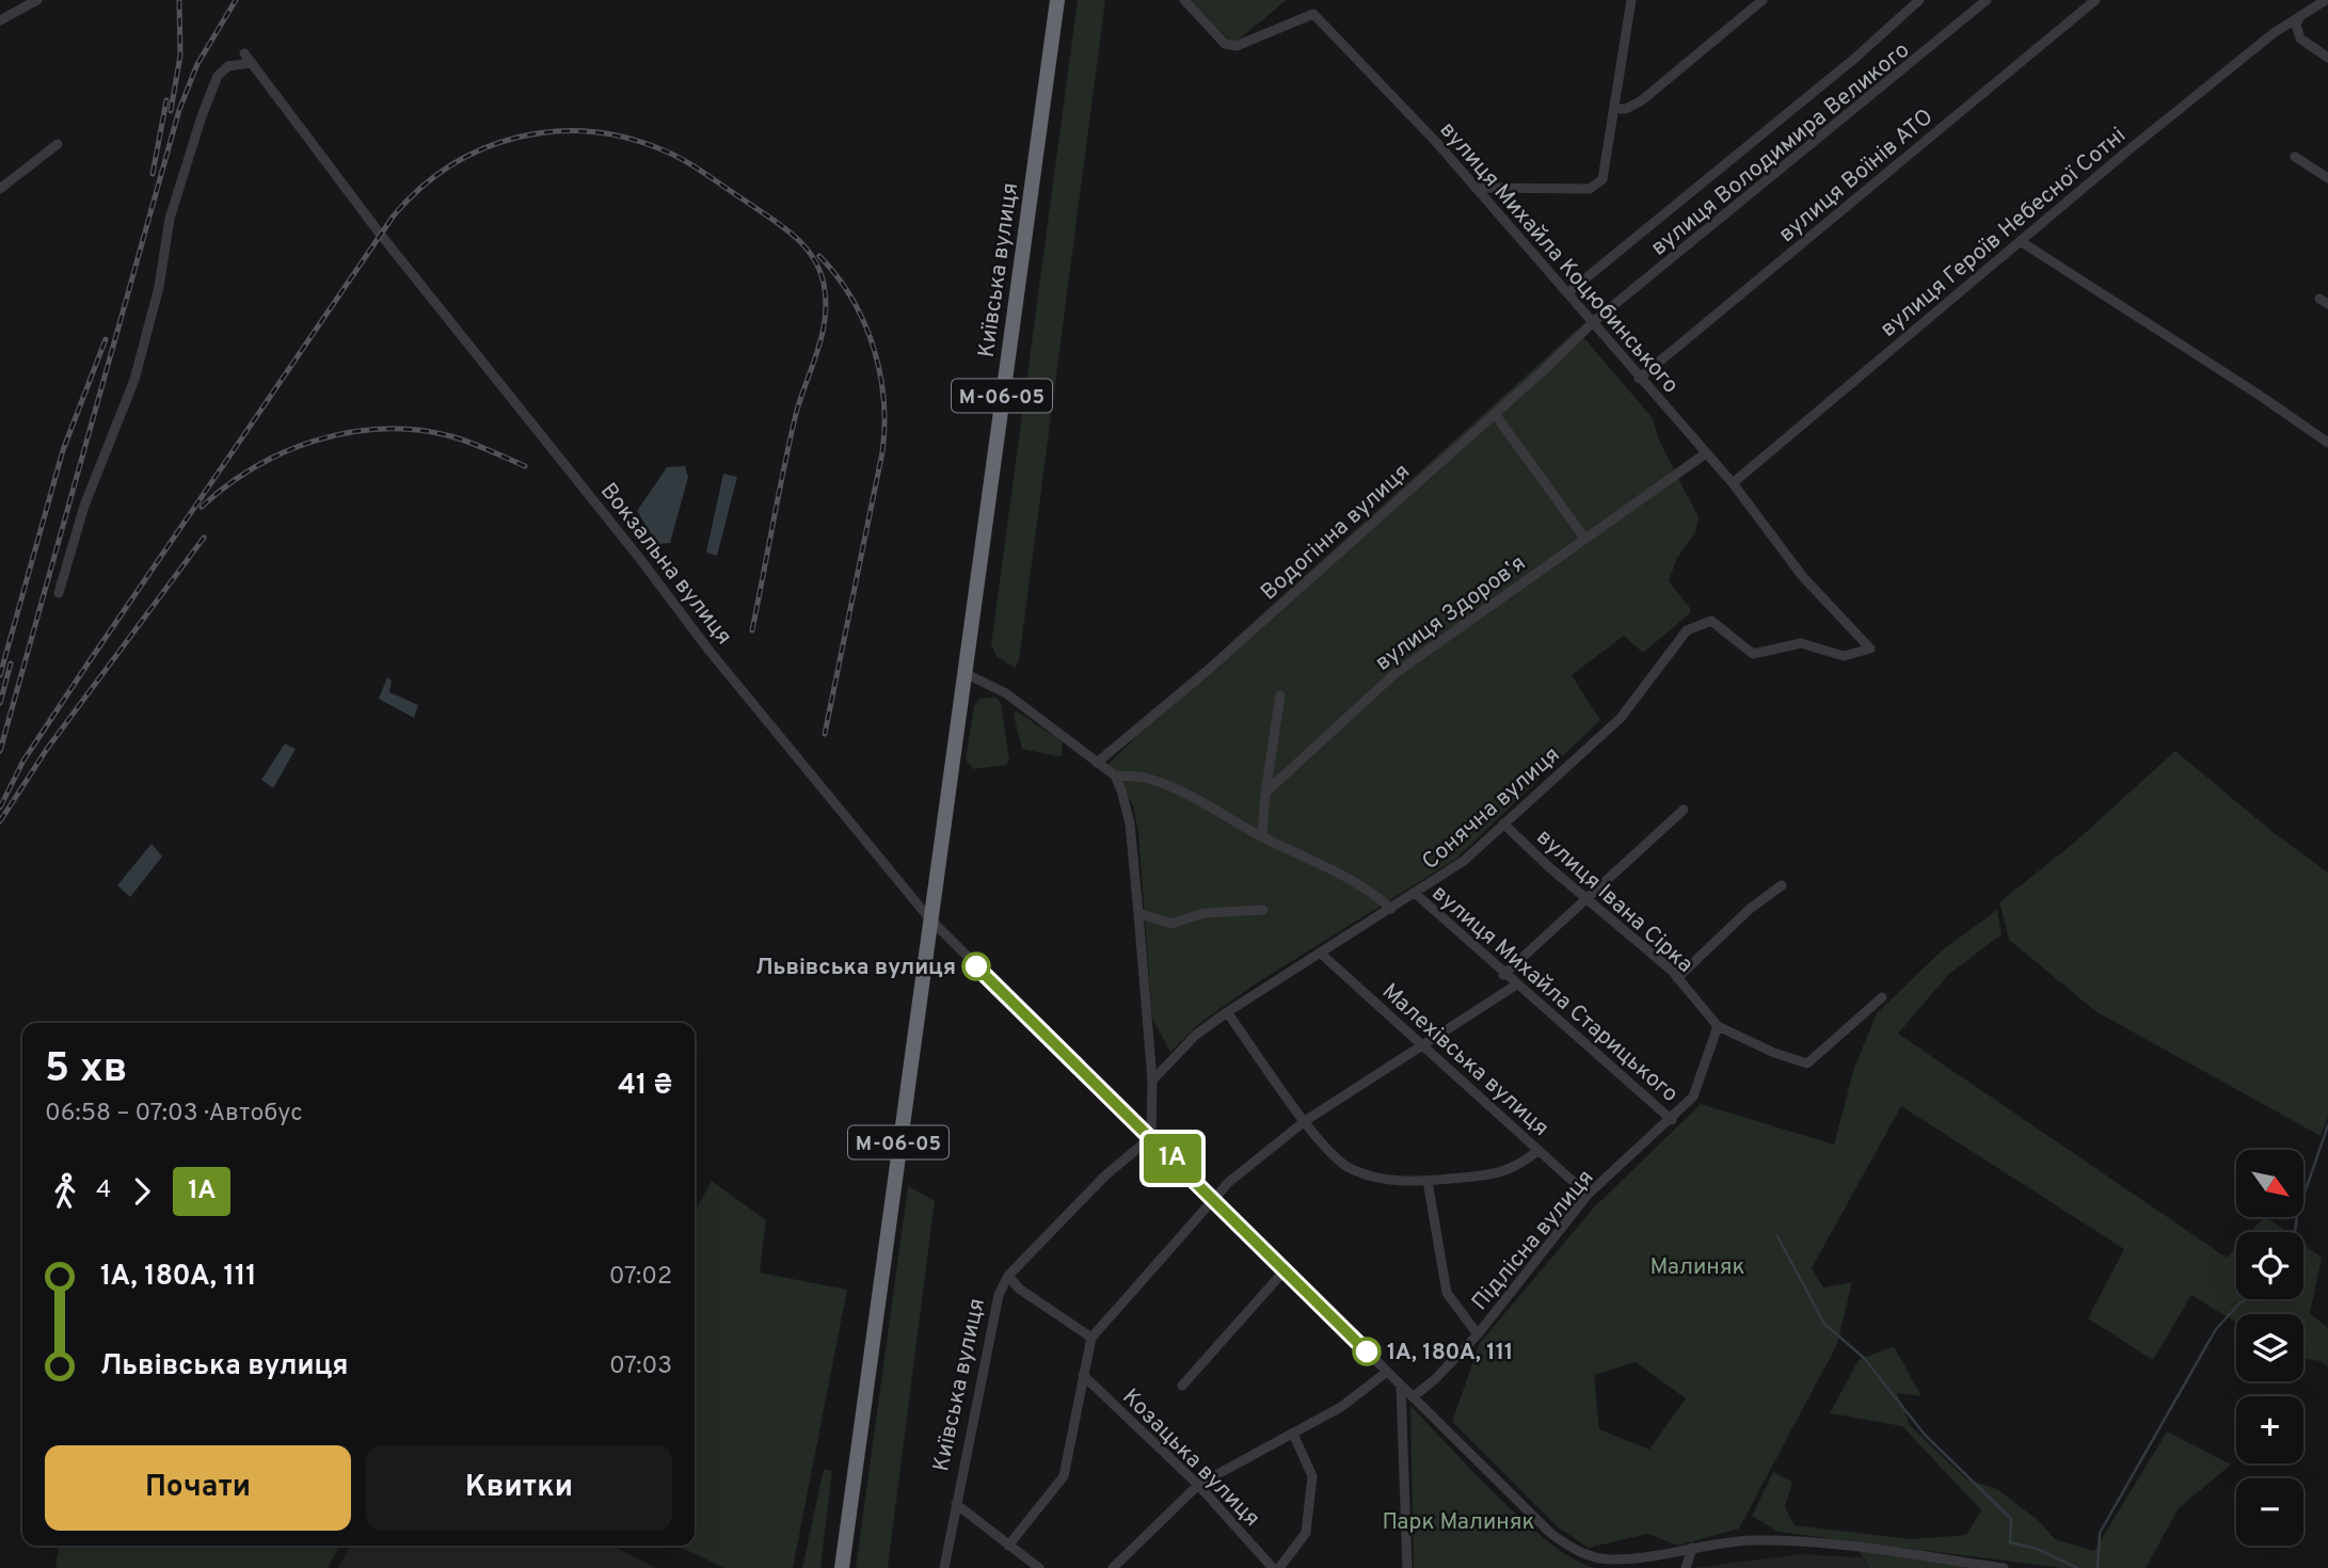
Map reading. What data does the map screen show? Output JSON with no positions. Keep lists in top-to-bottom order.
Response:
{
  "streets": {
    "highway": ["Київська вулиця", "М-06-05"],
    "street": [
      "вулиця Володимира Великого",
      "вулиця Воїнів АТО",
      "вулиця Героїв Небесної Сотні",
      "вулиця Михайла Коцюбинського",
      "Водогінна вулиця",
      "Вокзальна вулиця",
      "вулиця Здоровʼя",
      "Сонячна вулиця",
      "вулиця Івана Сірка",
      "вулиця Михайла Старицького",
      "Малехівська вулиця",
      "Підлісна вулиця",
      "Козацька вулиця"
    ]
  },
  "crossings": [
    ["вулиця Володимира Великого", "вулиця Михайла Коцюбинського"],
    ["вулиця Володимира Великого", "Водогінна вулиця"],
    ["вулиця Воїнів АТО", "вулиця Михайла Коцюбинського"],
    ["вулиця Героїв Небесної Сотні", "вулиця Михайла Коцюбинського"],
    ["вулиця Михайла Коцюбинського", "Водогінна вулиця"],
    ["вулиця Михайла Коцюбинського", "вулиця Здоровʼя"],
    ["вулиця Михайла Коцюбинського", "Сонячна вулиця"],
    ["Київська вулиця", "М-06-05"],
    ["М-06-05", "Вокзальна вулиця"],
    ["Сонячна вулиця", "вулиця Івана Сірка"],
    ["Сонячна вулиця", "вулиця Михайла Старицького"],
    ["Сонячна вулиця", "Малехівська вулиця"],
    ["вулиця Івана Сірка", "Підлісна вулиця"],
    ["вулиця Михайла Старицького", "Підлісна вулиця"],
    ["Малехівська вулиця", "Підлісна вулиця"]
  ],
  "parks": ["Малиняк", "Парк Малиняк"],
  "places": ["Львівська вулиця", "1А, 180А, 111"],
  "lines": ["bus line 1А"],
  "north": "bottom right",
  "page": {
    "on_map": "1А",
    "heading": ["5 хв", "06:58 – 07:03 · Автобус", "41 ₴"],
    "map_buttons": ["+", "−"],
    "legs": ["4", "1А"],
    "list": [
      {
        "name": "1А, 180А, 111",
        "value": "07:02"
      },
      {
        "name": "Львівська вулиця",
        "value": "07:03"
      }
    ],
    "buttons": ["Почати", "Квитки"]
  }
}
